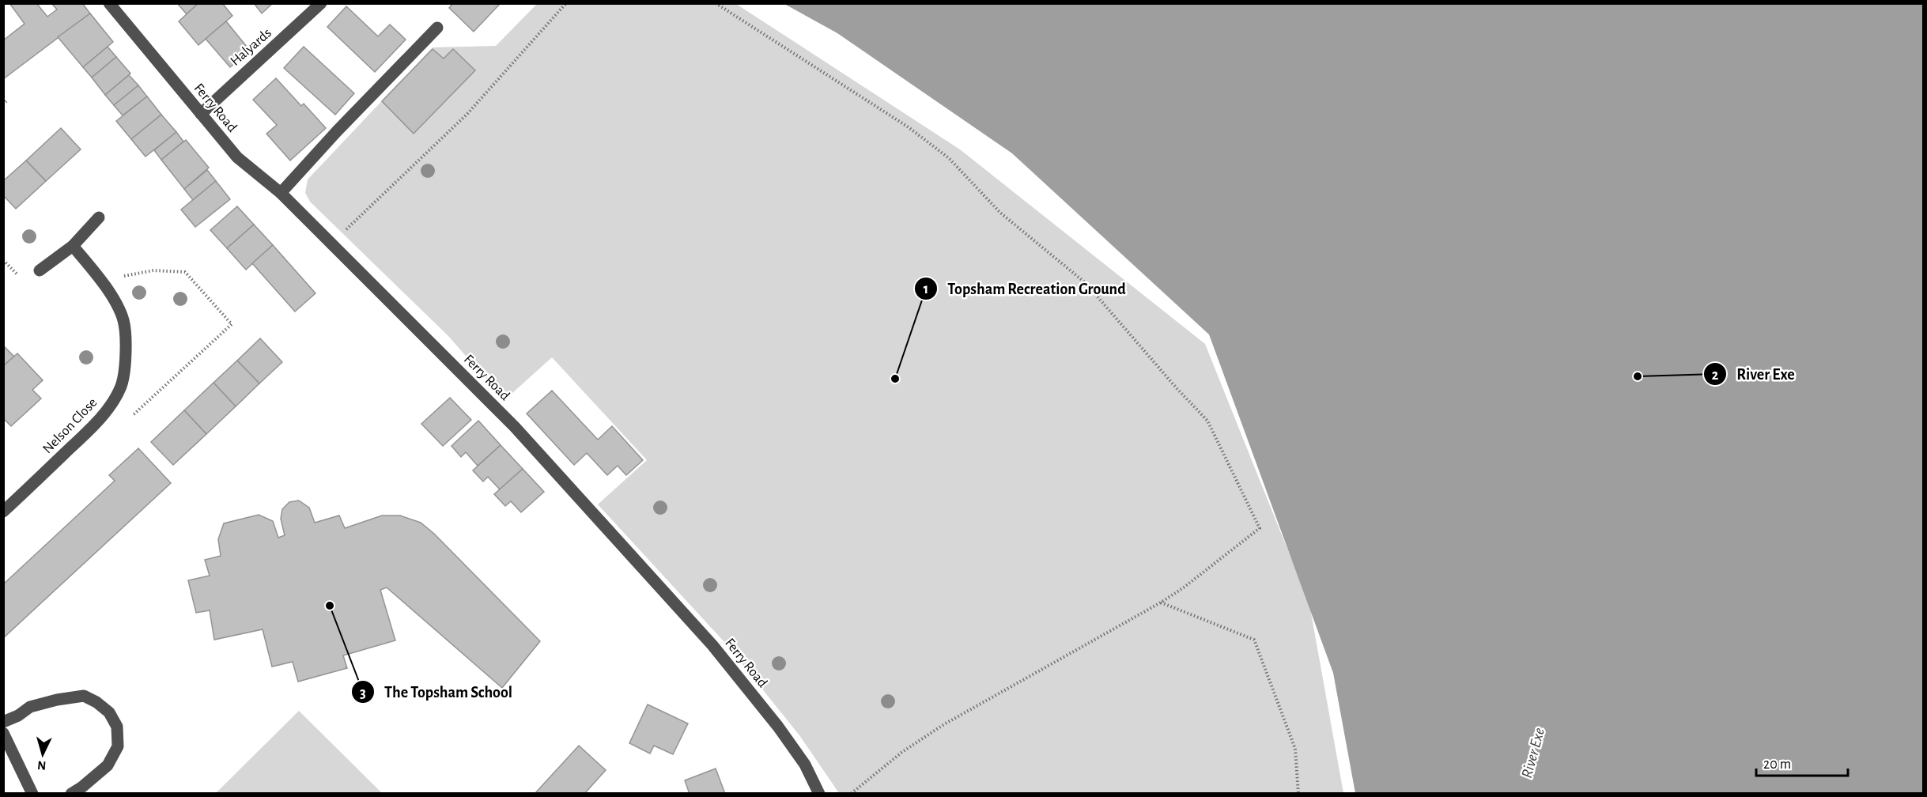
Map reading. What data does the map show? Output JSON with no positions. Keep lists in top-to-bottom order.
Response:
{
  "streets": {
    "street": ["Halyards", "Ferry Road", "Nelson Close"]
  },
  "crossings": [
    ["Halyards", "Ferry Road"]
  ],
  "water": ["River Exe"],
  "places": ["River Exe", "Topsham Recreation Ground", "The Topsham School"],
  "scale_bar": "20 m",
  "north": "bottom"
}
